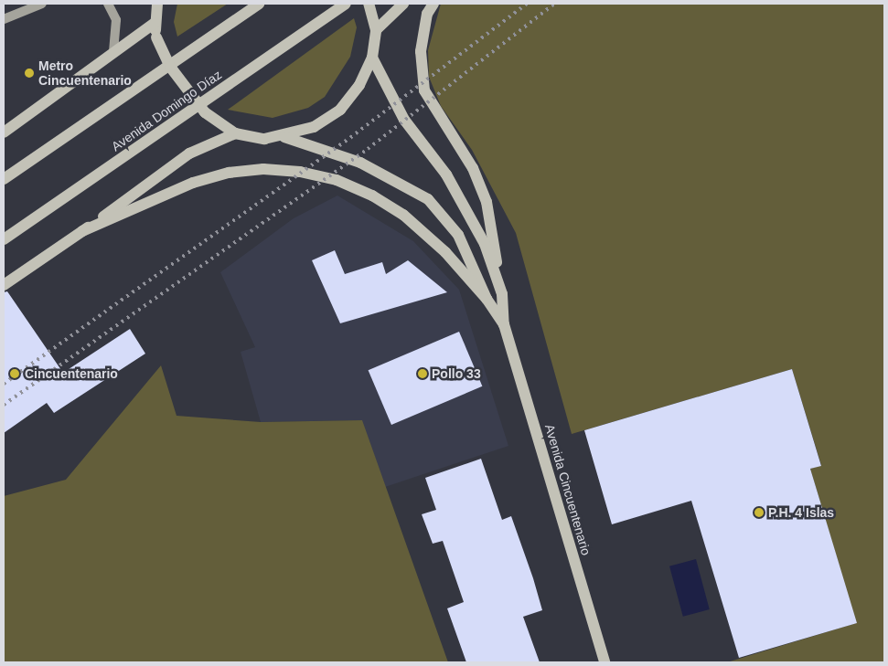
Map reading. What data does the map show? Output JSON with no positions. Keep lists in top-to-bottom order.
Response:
{
  "streets": {
    "main road": ["Avenida Domingo Díaz", "Avenida Cincuentenario"]
  },
  "places": [
    "Metro Cincuentenario",
    "Cincuentenario",
    "Pollo 33",
    "P.H. 4 Islas"
  ]
}
